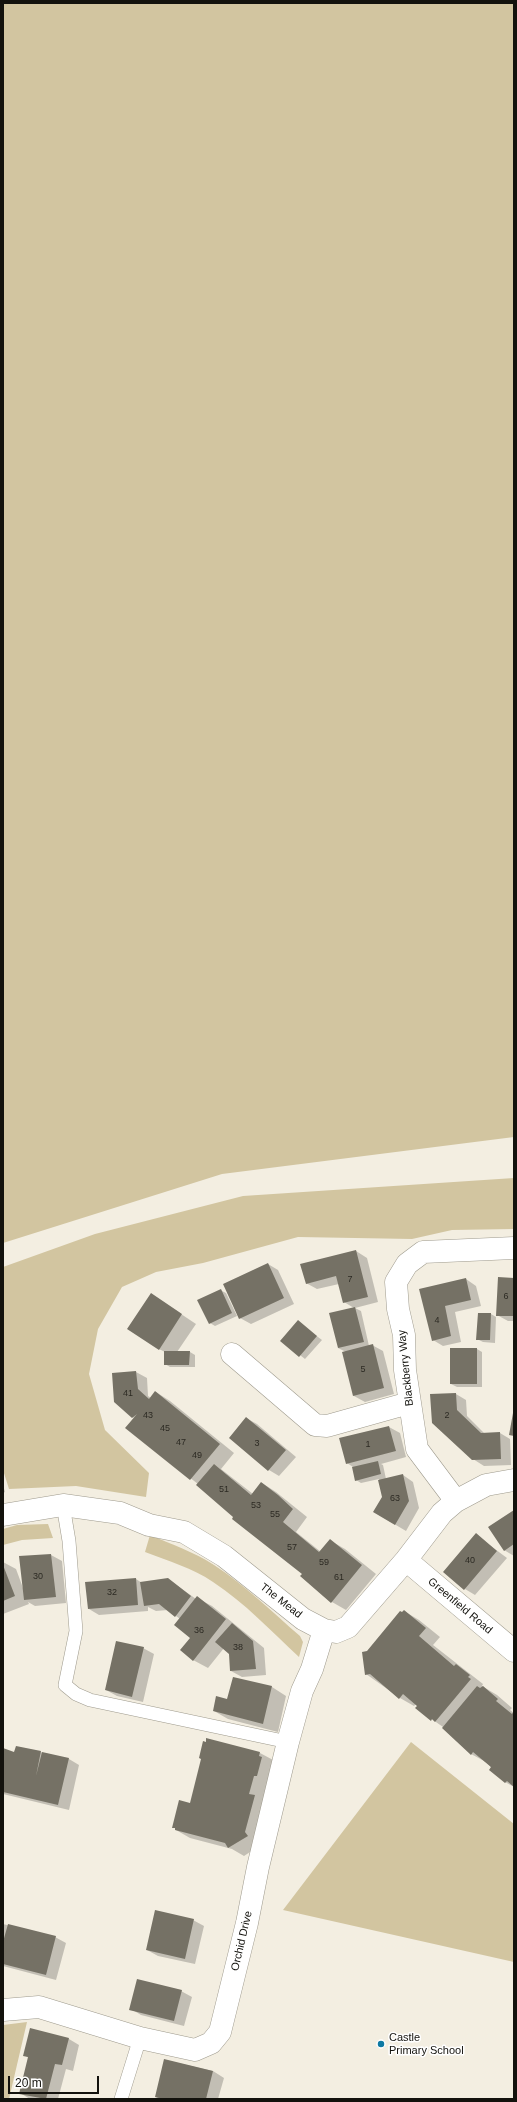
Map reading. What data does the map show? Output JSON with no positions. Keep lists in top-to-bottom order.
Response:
{
  "streets": {
    "street": [
      "Blackberry Way",
      "The Mead",
      "Greenfield Road",
      "Orchid Drive"
    ]
  },
  "crossings": [
    ["The Mead", "Orchid Drive"]
  ],
  "places": ["Castle Primary School"],
  "house_numbers": [
    "7",
    "6",
    "4",
    "5",
    "41",
    "43",
    "2",
    "45",
    "47",
    "3",
    "1",
    "49",
    "51",
    "63",
    "53",
    "55",
    "57",
    "40",
    "59",
    "30",
    "61",
    "32",
    "36",
    "38"
  ],
  "scale_bar": "20 m"
}
